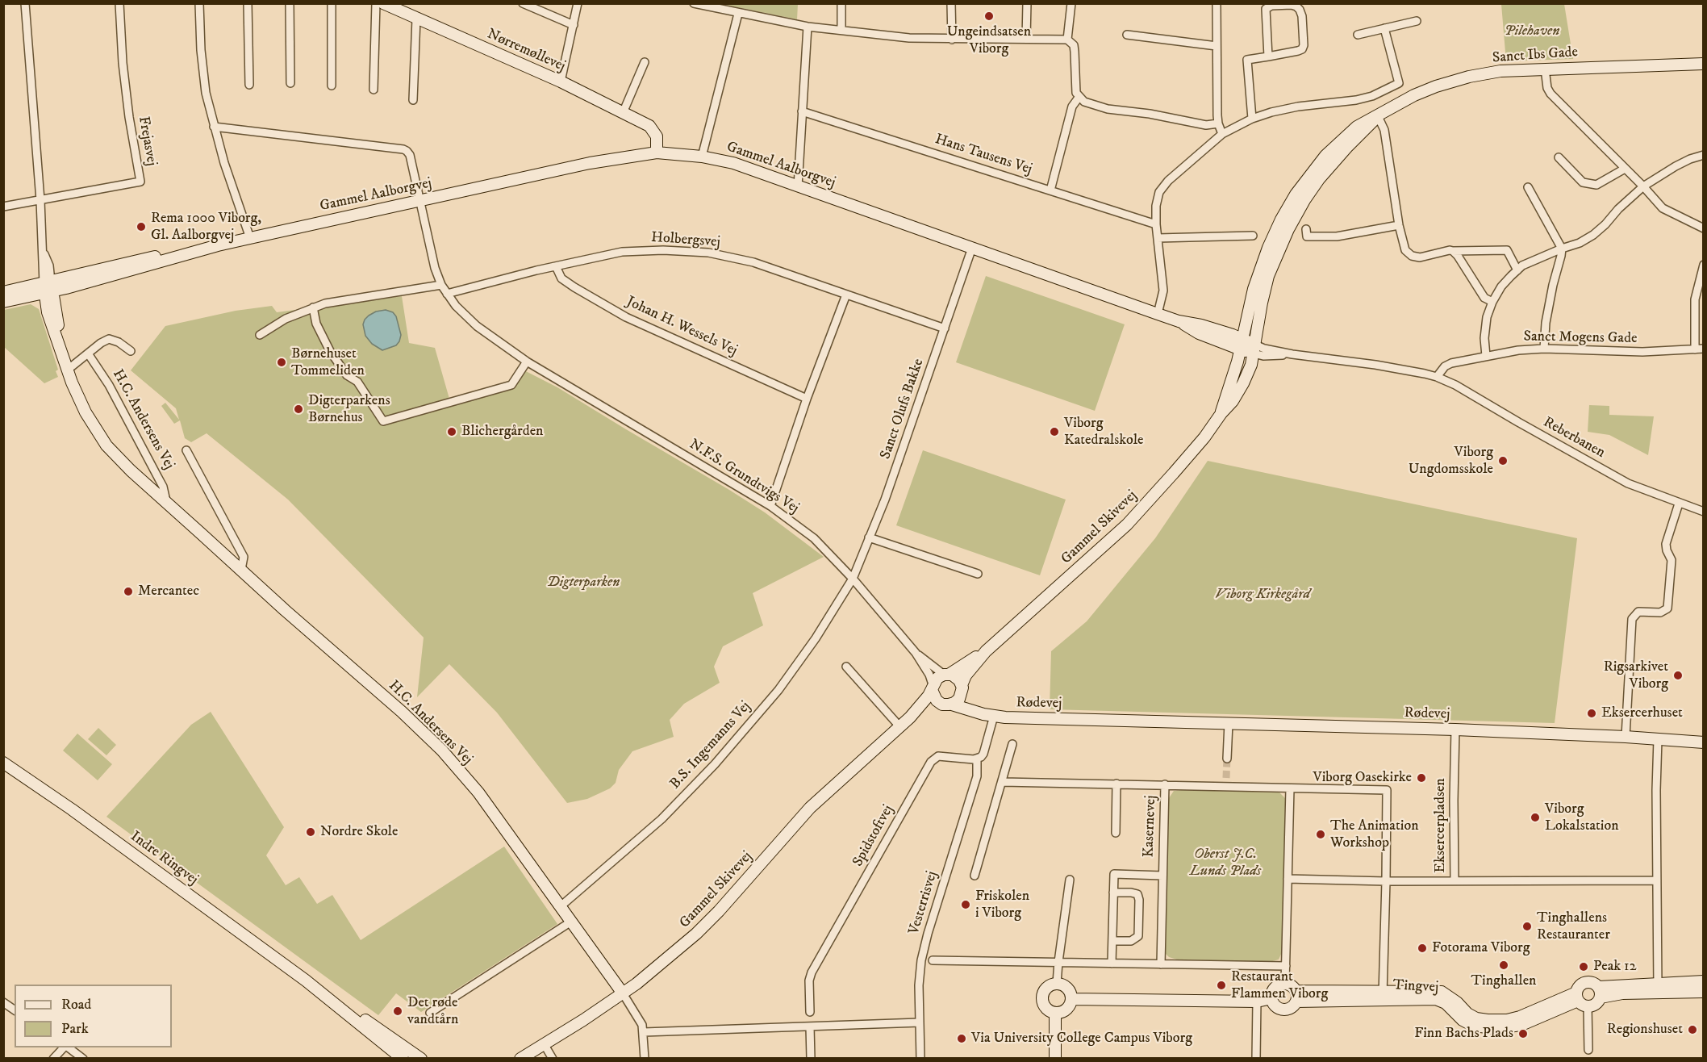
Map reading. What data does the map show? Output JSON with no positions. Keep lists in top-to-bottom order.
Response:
{
  "streets": {
    "street": [
      "Nørremøllevej",
      "Sanct Ibs Gade",
      "Frejasvej",
      "Hans Tausens Vej",
      "Gammel Aalborgvej",
      "Holbergsvej",
      "Johan H. Wessels Vej",
      "Sanct Mogens Gade",
      "Sanct Olufs Bakke",
      "H.C. Andersens Vej",
      "Reberbanen",
      "N.F.S. Grundtvigs Vej",
      "Gammel Skivevej",
      "Rødevej",
      "B.S. Ingemanns Vej",
      "Eksercerpladsen",
      "Kasernevej",
      "Spidstoftvej",
      "Indre Ringvej",
      "Vesterrisvej",
      "Tingvej"
    ]
  },
  "crossings": [
    ["Nørremøllevej", "Gammel Aalborgvej"],
    ["Sanct Ibs Gade", "Gammel Aalborgvej"],
    ["Sanct Ibs Gade", "Gammel Skivevej"],
    ["Gammel Aalborgvej", "Sanct Olufs Bakke"],
    ["Gammel Aalborgvej", "H.C. Andersens Vej"],
    ["Gammel Aalborgvej", "N.F.S. Grundtvigs Vej"],
    ["Gammel Aalborgvej", "Gammel Skivevej"],
    ["Holbergsvej", "Johan H. Wessels Vej"],
    ["Holbergsvej", "Sanct Olufs Bakke"],
    ["Holbergsvej", "N.F.S. Grundtvigs Vej"],
    ["Sanct Mogens Gade", "Reberbanen"],
    ["Sanct Olufs Bakke", "N.F.S. Grundtvigs Vej"],
    ["Sanct Olufs Bakke", "B.S. Ingemanns Vej"],
    ["H.C. Andersens Vej", "Gammel Skivevej"],
    ["H.C. Andersens Vej", "B.S. Ingemanns Vej"],
    ["N.F.S. Grundtvigs Vej", "Gammel Skivevej"],
    ["N.F.S. Grundtvigs Vej", "Rødevej"],
    ["N.F.S. Grundtvigs Vej", "B.S. Ingemanns Vej"],
    ["Gammel Skivevej", "Rødevej"],
    ["Rødevej", "Eksercerpladsen"],
    ["Eksercerpladsen", "Kasernevej"],
    ["Spidstoftvej", "Vesterrisvej"]
  ],
  "parks": [
    "Pilehaven",
    "Digterparken",
    "Viborg Kirkegård",
    "Oberst J.C. Lunds Plads"
  ],
  "places": [
    "Ungeindsatsen Viborg",
    "Rema 1000 Viborg, Gl. Aalborgvej",
    "Børnehuset Tommeliden",
    "Digterparkens Børnehus",
    "Blichergården",
    "Viborg Katedralskole",
    "Viborg Ungdomsskole",
    "Mercantec",
    "Rigsarkivet Viborg",
    "Eksercerhuset",
    "Viborg Oasekirke",
    "Viborg Lokalstation",
    "Nordre Skole",
    "The Animation Workshop",
    "Friskolen i Viborg",
    "Tinghallens Restauranter",
    "Fotorama Viborg",
    "Tinghallen",
    "Peak 12",
    "Restaurant Flammen Viborg",
    "Det røde vandtårn",
    "Regionshuset",
    "Finn Bachs Plads",
    "Via University College Campus Viborg"
  ],
  "legend": ["Road", "Park"]
}
